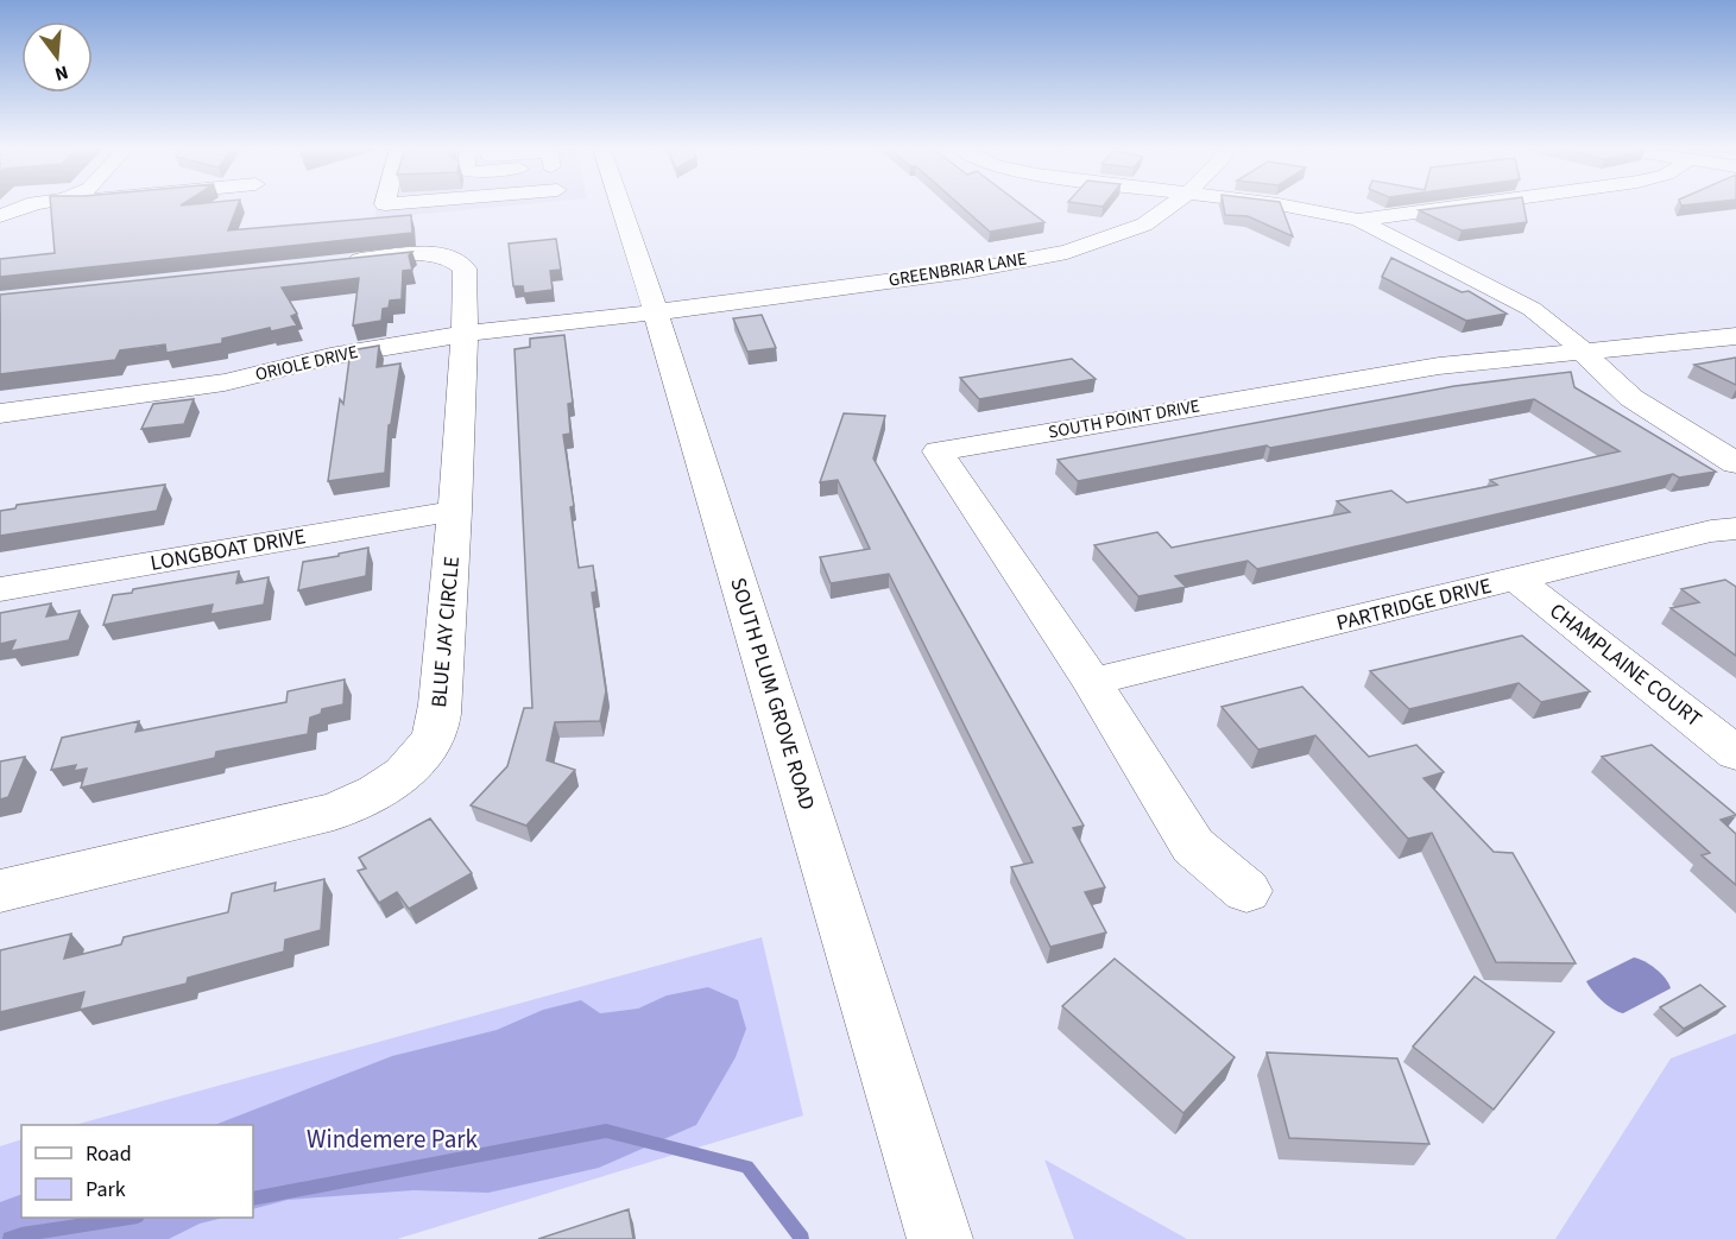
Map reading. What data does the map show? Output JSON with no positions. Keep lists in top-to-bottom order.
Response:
{
  "streets": {
    "street": [
      "GREENBRIAR LANE",
      "ORIOLE DRIVE",
      "SOUTH POINT DRIVE",
      "LONGBOAT DRIVE",
      "PARTRIDGE DRIVE",
      "BLUE JAY CIRCLE",
      "CHAMPLAINE COURT",
      "SOUTH PLUM GROVE ROAD"
    ]
  },
  "crossings": [
    ["GREENBRIAR LANE", "ORIOLE DRIVE"],
    ["GREENBRIAR LANE", "SOUTH PLUM GROVE ROAD"],
    ["ORIOLE DRIVE", "BLUE JAY CIRCLE"],
    ["ORIOLE DRIVE", "SOUTH PLUM GROVE ROAD"],
    ["SOUTH POINT DRIVE", "PARTRIDGE DRIVE"],
    ["LONGBOAT DRIVE", "BLUE JAY CIRCLE"],
    ["PARTRIDGE DRIVE", "CHAMPLAINE COURT"]
  ],
  "parks": ["Windemere Park"],
  "legend": ["Road", "Park"],
  "north": "bottom"
}
